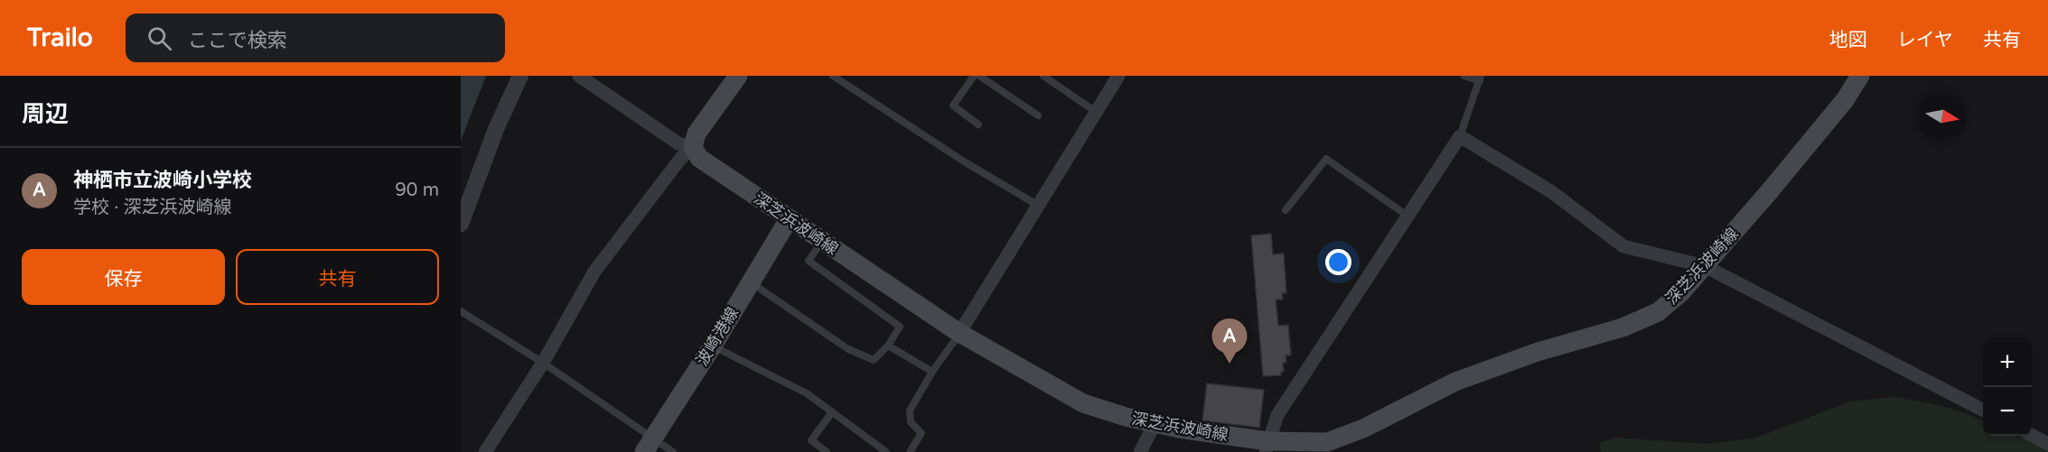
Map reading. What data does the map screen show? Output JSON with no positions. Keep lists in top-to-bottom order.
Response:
{
  "streets": {
    "main road": ["深芝浜波崎線", "波崎港線"]
  },
  "crossings": [
    ["深芝浜波崎線", "波崎港線"]
  ],
  "north": "right",
  "page": {
    "header": "Trailo",
    "search": "ここで検索",
    "nav": ["地図", "レイヤ", "共有"],
    "heading": "周辺",
    "list": [
      {
        "mark": "A",
        "name": "神栖市立波崎小学校",
        "note": "学校 · 深芝浜波崎線",
        "value": "90 m"
      }
    ],
    "buttons": ["保存", "共有"],
    "pins": "A",
    "map_buttons": ["+", "−"]
  }
}
